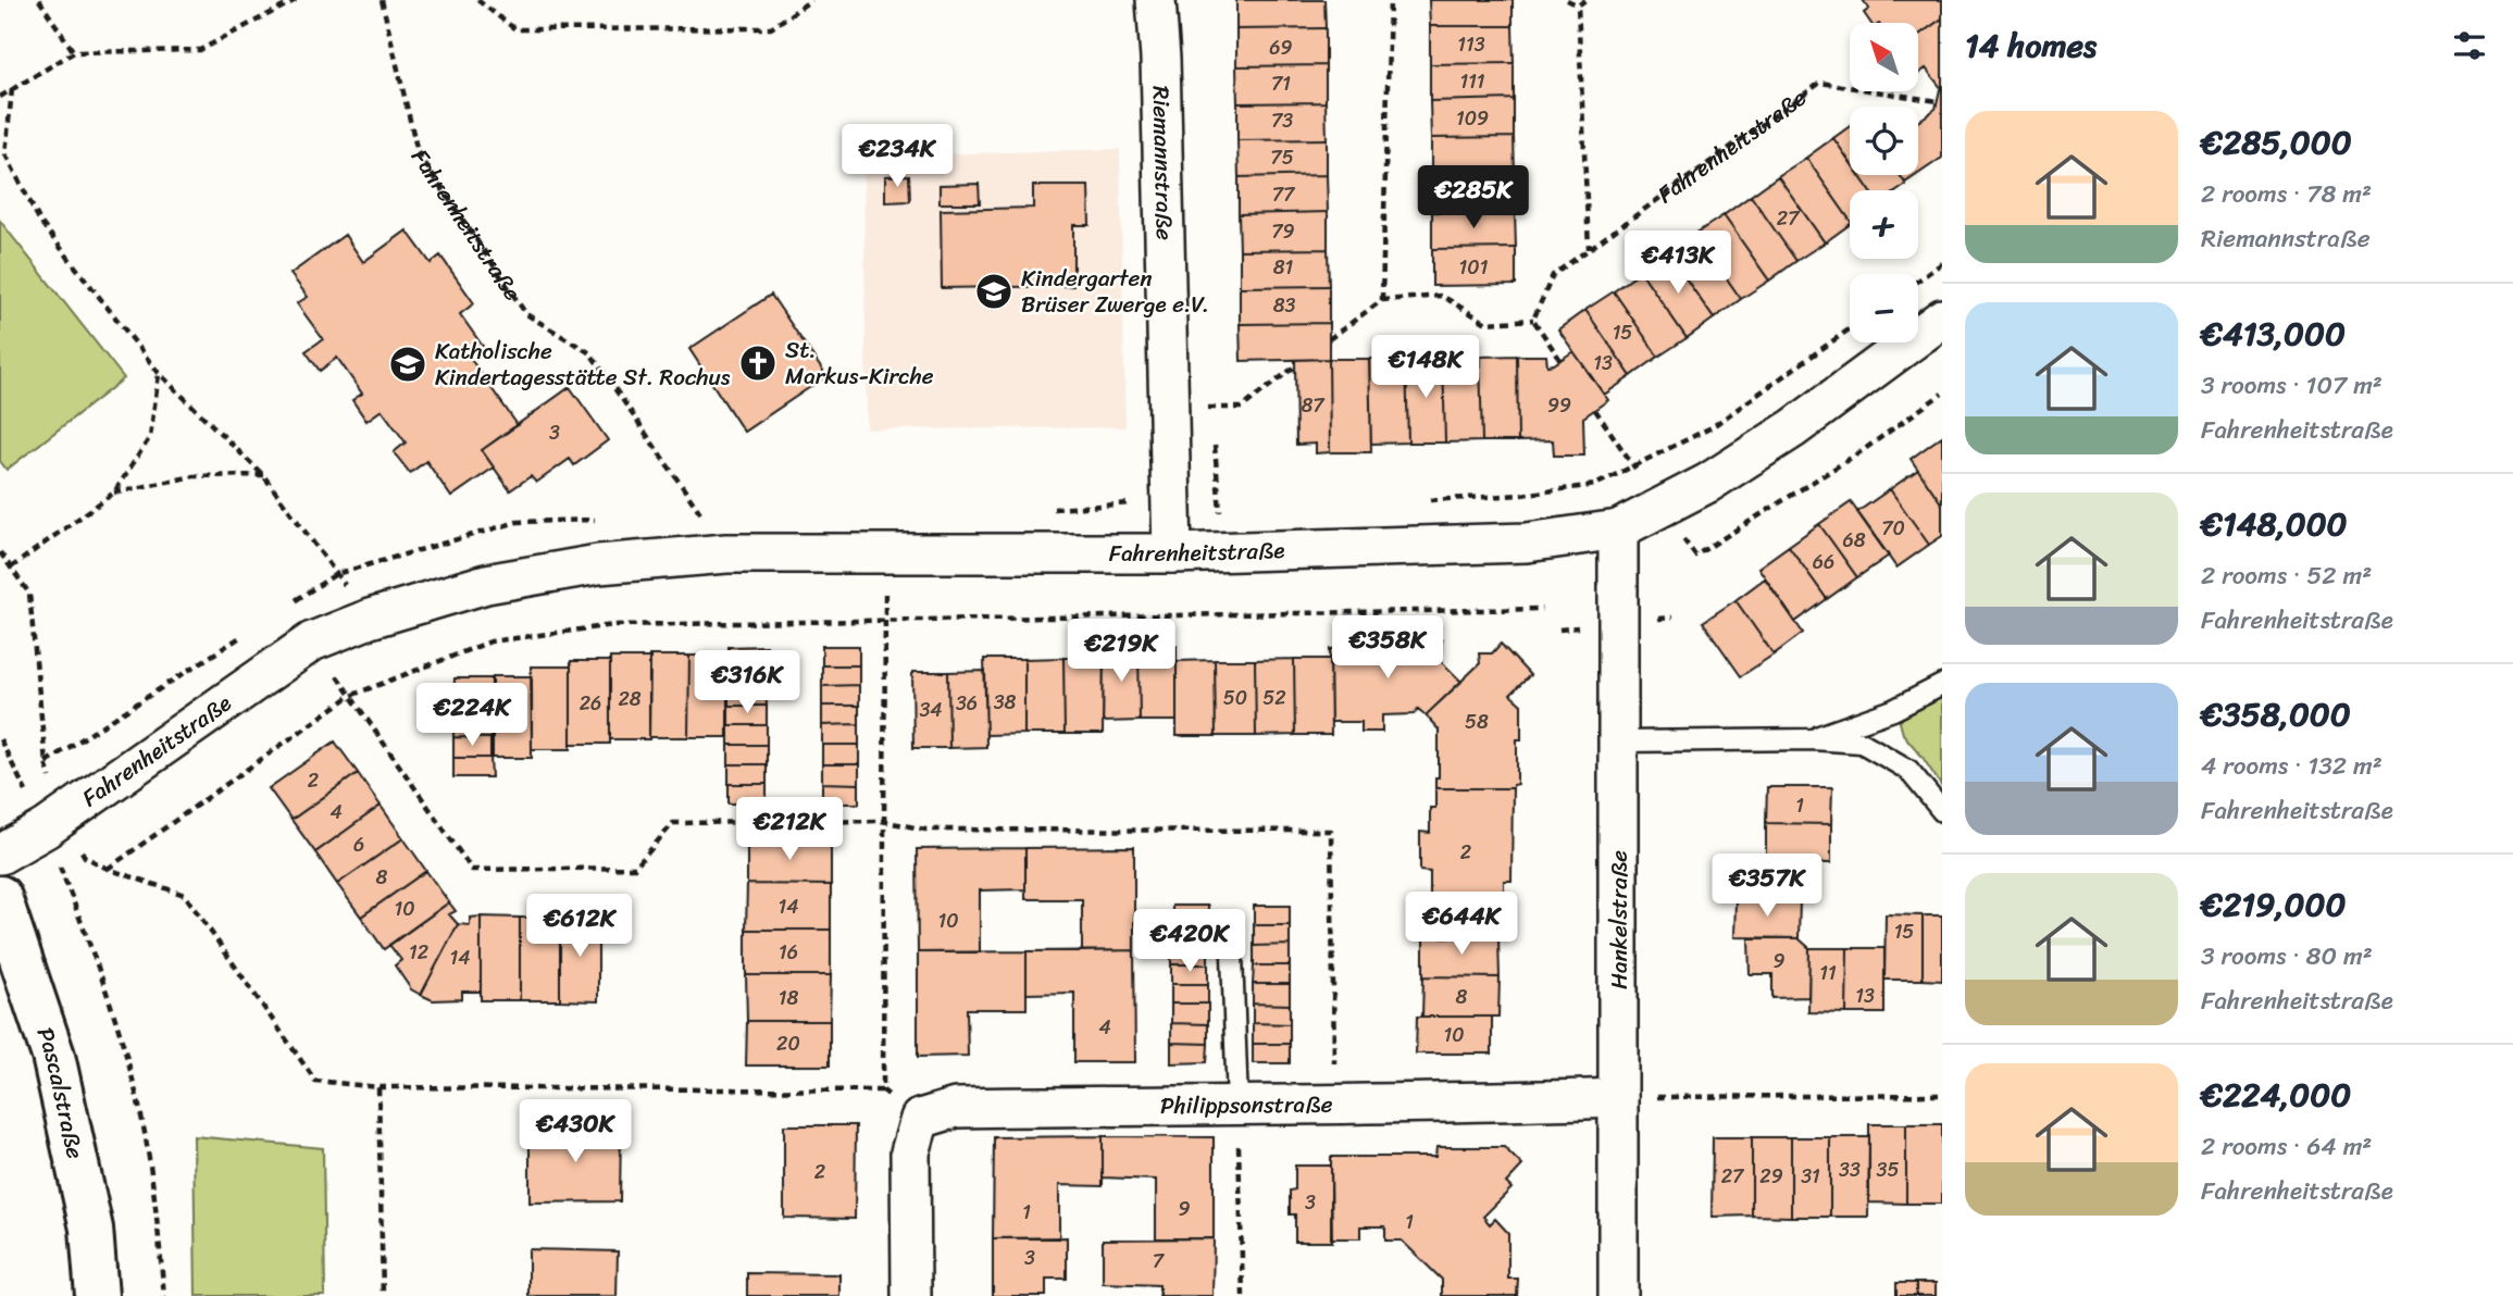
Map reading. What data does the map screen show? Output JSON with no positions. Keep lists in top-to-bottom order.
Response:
{
  "streets": {
    "street": [
      "Fahrenheitstraße",
      "Riemannstraße",
      "Hankelstraße",
      "Pascalstraße",
      "Philippsonstraße"
    ]
  },
  "crossings": [
    ["Fahrenheitstraße", "Riemannstraße"],
    ["Fahrenheitstraße", "Hankelstraße"],
    ["Hankelstraße", "Philippsonstraße"]
  ],
  "places": {
    "school or university": ["Kindergarten Brüser Zwerge e.V.", "Katholische Kindertagesstätte St. Rochus"],
    "church": ["St. Markus-Kirche"]
  },
  "house_numbers": [
    "113",
    "69",
    "111",
    "71",
    "109",
    "73",
    "75",
    "77",
    "27",
    "79",
    "81",
    "101",
    "83",
    "15",
    "13",
    "87",
    "99",
    "3",
    "70",
    "68",
    "66",
    "50",
    "52",
    "28",
    "38",
    "26",
    "36",
    "34",
    "58",
    "2",
    "1",
    "4",
    "6",
    "2",
    "8",
    "14",
    "10",
    "10",
    "15",
    "12",
    "16",
    "14",
    "9",
    "11",
    "13",
    "8",
    "18",
    "4",
    "10",
    "20",
    "33",
    "35",
    "2",
    "27",
    "29",
    "31",
    "3",
    "9",
    "1",
    "1",
    "3",
    "7"
  ],
  "north": "top left",
  "page": {
    "heading": "14 homes",
    "map_buttons": ["+", "−"],
    "list": [
      {
        "name": "€285,000",
        "note": "2 rooms · 78 m² · Riemannstraße"
      },
      {
        "name": "€413,000",
        "note": "3 rooms · 107 m² · Fahrenheitstraße"
      },
      {
        "name": "€148,000",
        "note": "2 rooms · 52 m² · Fahrenheitstraße"
      },
      {
        "name": "€358,000",
        "note": "4 rooms · 132 m² · Fahrenheitstraße"
      },
      {
        "name": "€219,000",
        "note": "3 rooms · 80 m² · Fahrenheitstraße"
      },
      {
        "name": "€224,000",
        "note": "2 rooms · 64 m² · Fahrenheitstraße"
      }
    ],
    "price": [
      "€234K",
      "€285K",
      "€413K",
      "€148K",
      "€358K",
      "€219K",
      "€316K",
      "€224K",
      "€212K",
      "€357K",
      "€644K",
      "€612K",
      "€420K",
      "€430K"
    ]
  }
}
